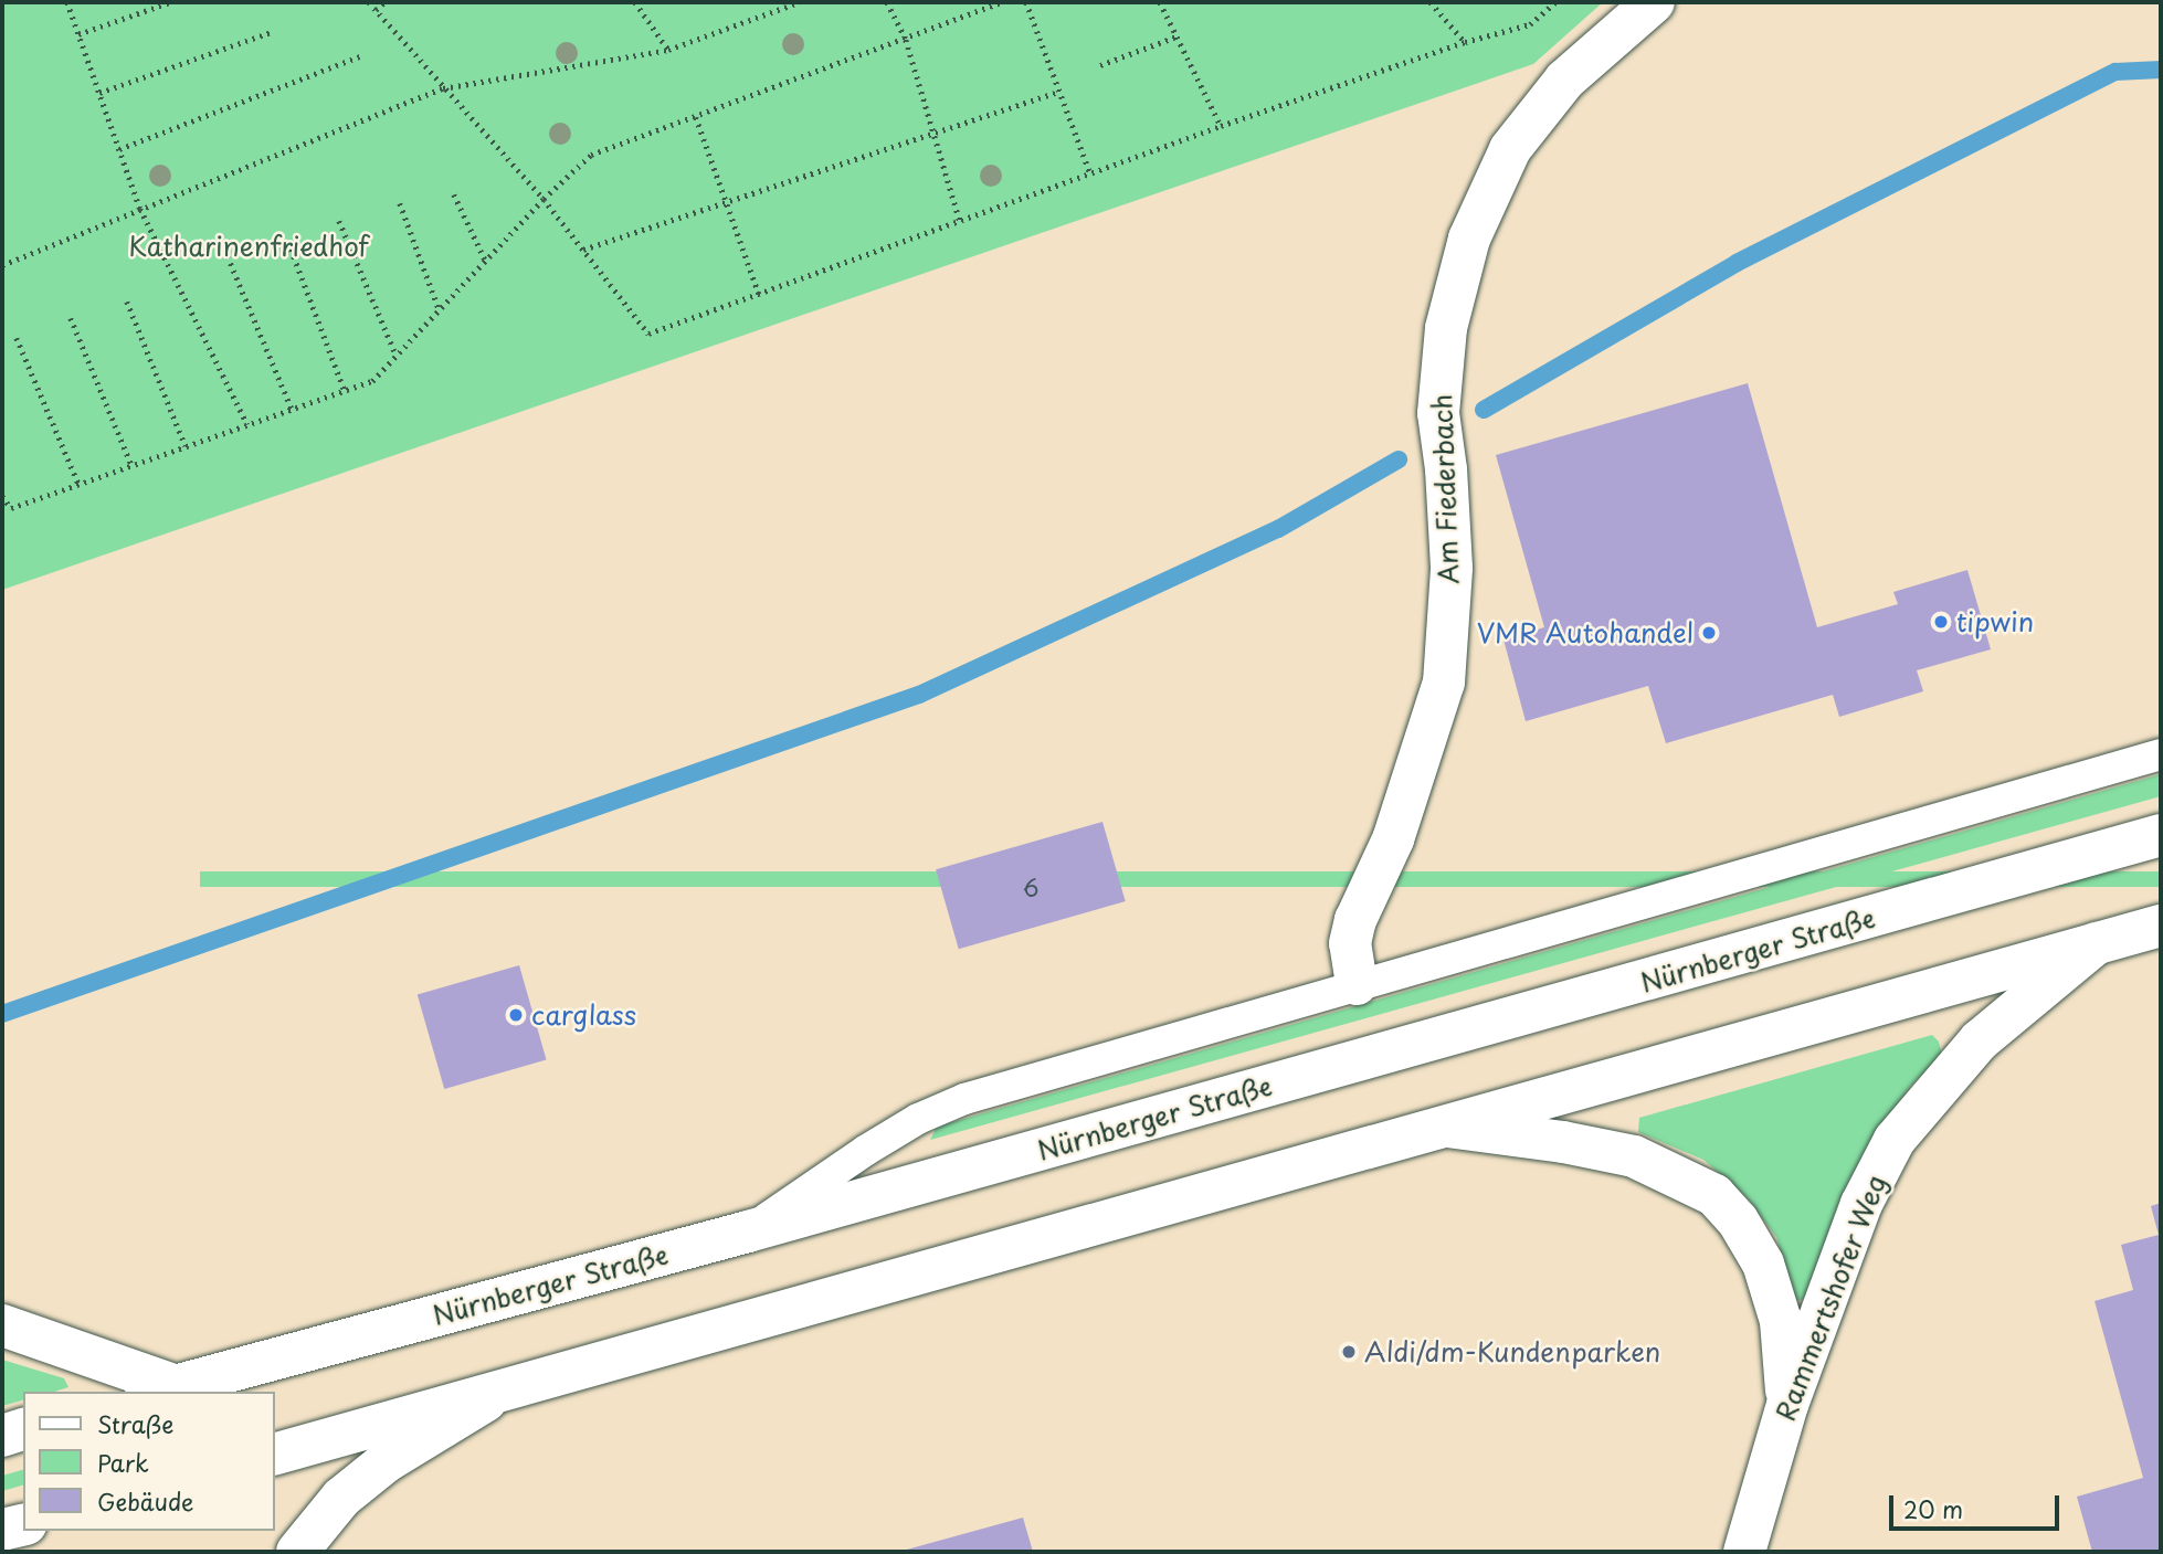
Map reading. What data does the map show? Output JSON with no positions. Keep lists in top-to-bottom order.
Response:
{
  "streets": {
    "main road": ["Am Fiederbach", "Nürnberger Straße", "Rammertshofer Weg"]
  },
  "parks": ["Katharinenfriedhof"],
  "places": [
    "tipwin",
    "VMR Autohandel",
    "carglass",
    "Aldi/dm-Kundenparken"
  ],
  "house_numbers": ["6"],
  "legend": ["Straße", "Park", "Gebäude"],
  "scale_bar": "20 m"
}
